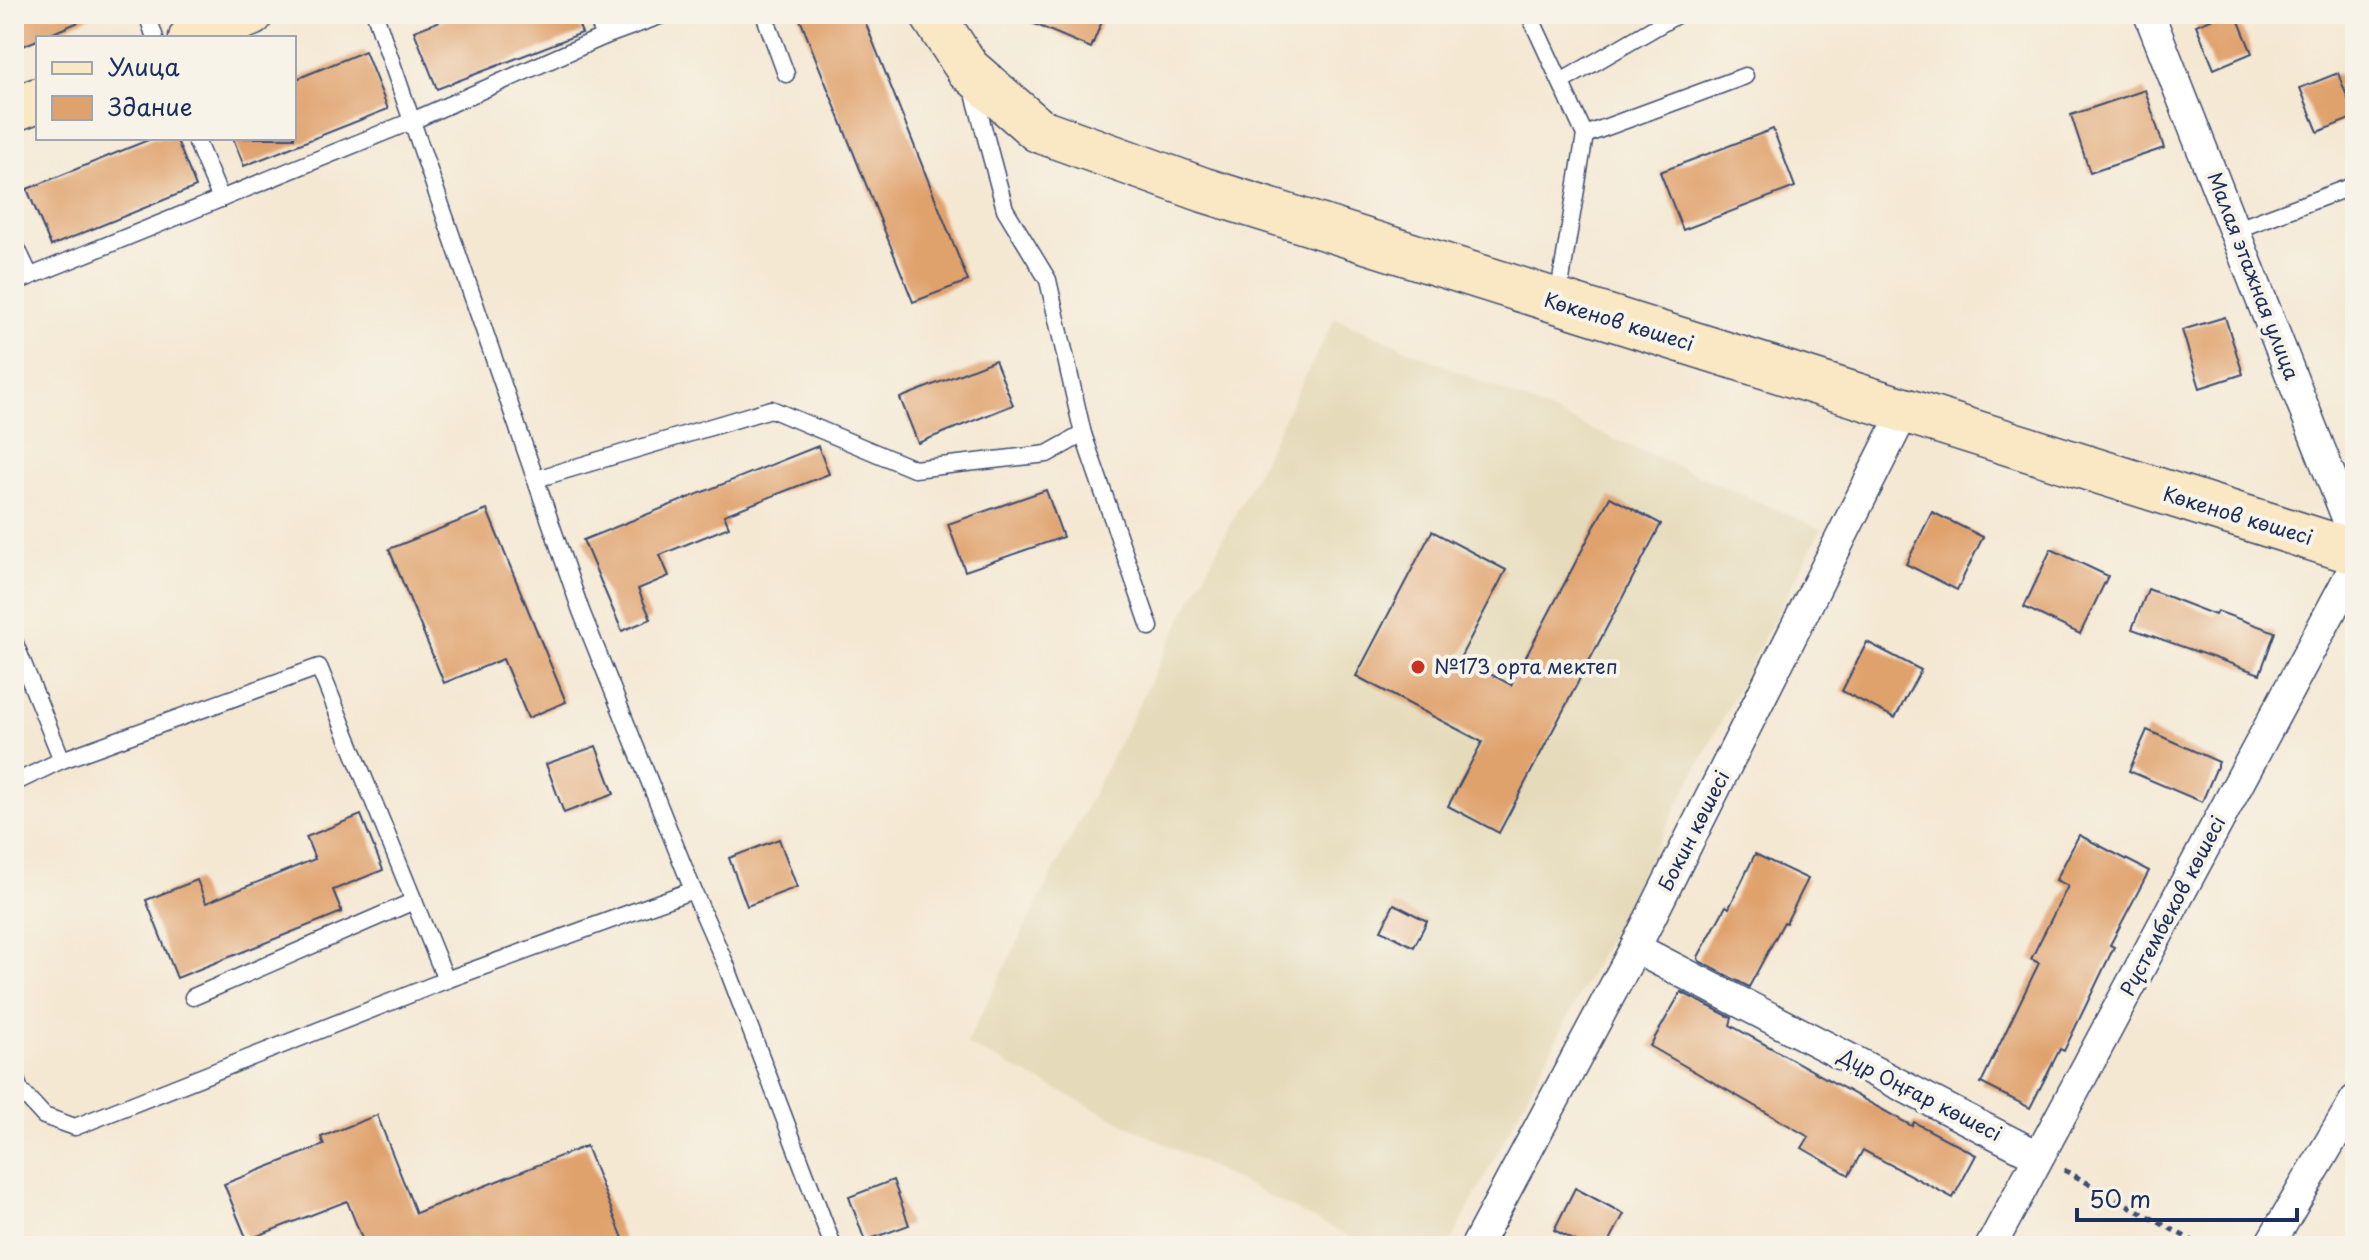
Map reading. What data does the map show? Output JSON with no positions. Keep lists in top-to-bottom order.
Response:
{
  "streets": {
    "street": [
      "Малая этажная улица",
      "Көкенов көшесі",
      "Бокин көшесі",
      "Рүстембеков көшесі",
      "Дүр Оңғар көшесі"
    ]
  },
  "crossings": [
    ["Көкенов көшесі", "Бокин көшесі"],
    ["Бокин көшесі", "Дүр Оңғар көшесі"],
    ["Рүстембеков көшесі", "Дүр Оңғар көшесі"]
  ],
  "places": ["№173 орта мектеп"],
  "legend": ["Улица", "Здание"],
  "scale_bar": "50 m"
}
